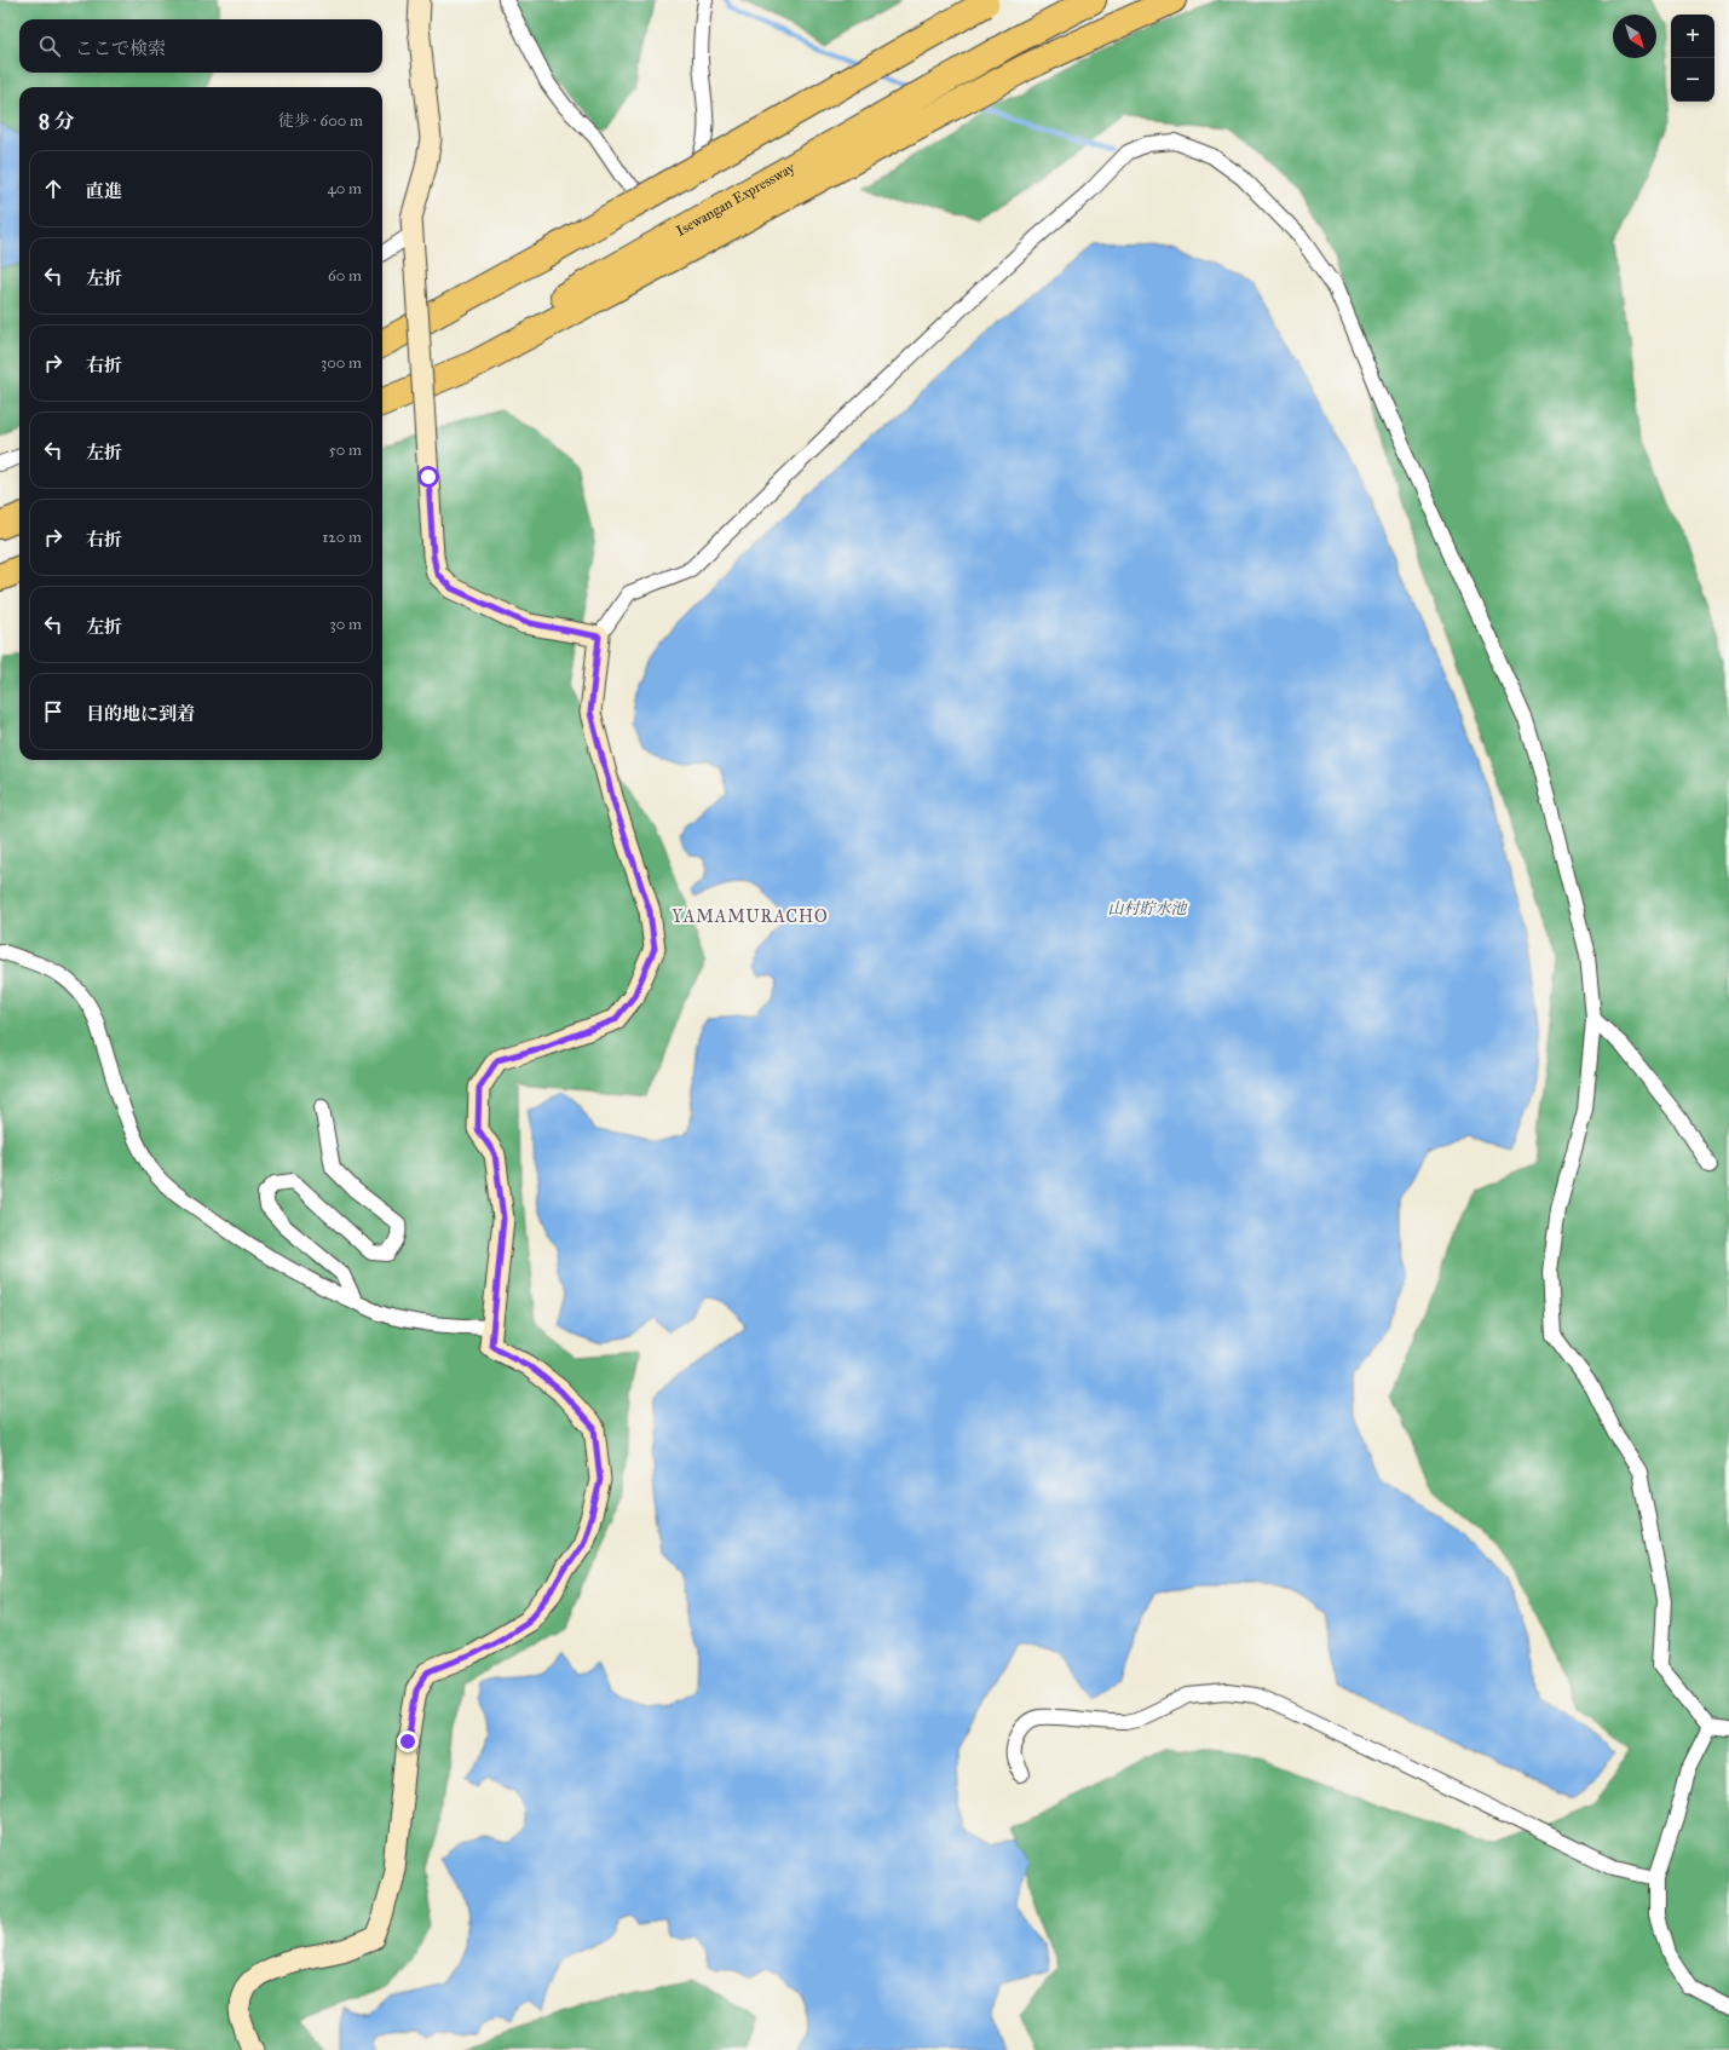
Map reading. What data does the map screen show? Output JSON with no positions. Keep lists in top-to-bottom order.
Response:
{
  "streets": {
    "highway": ["Isewangan Expressway"]
  },
  "districts": ["YAMAMURACHO"],
  "water": ["山村貯水池"],
  "north": "bottom right",
  "page": {
    "map_buttons": ["+", "−"],
    "search": "ここで検索",
    "heading": ["8 分", "徒歩 · 600 m"],
    "list": [
      ["直進", "40 m"],
      ["左折", "60 m"],
      ["右折", "300 m"],
      ["左折", "50 m"],
      ["右折", "120 m"],
      ["左折", "30 m"],
      "目的地に到着"
    ]
  }
}
